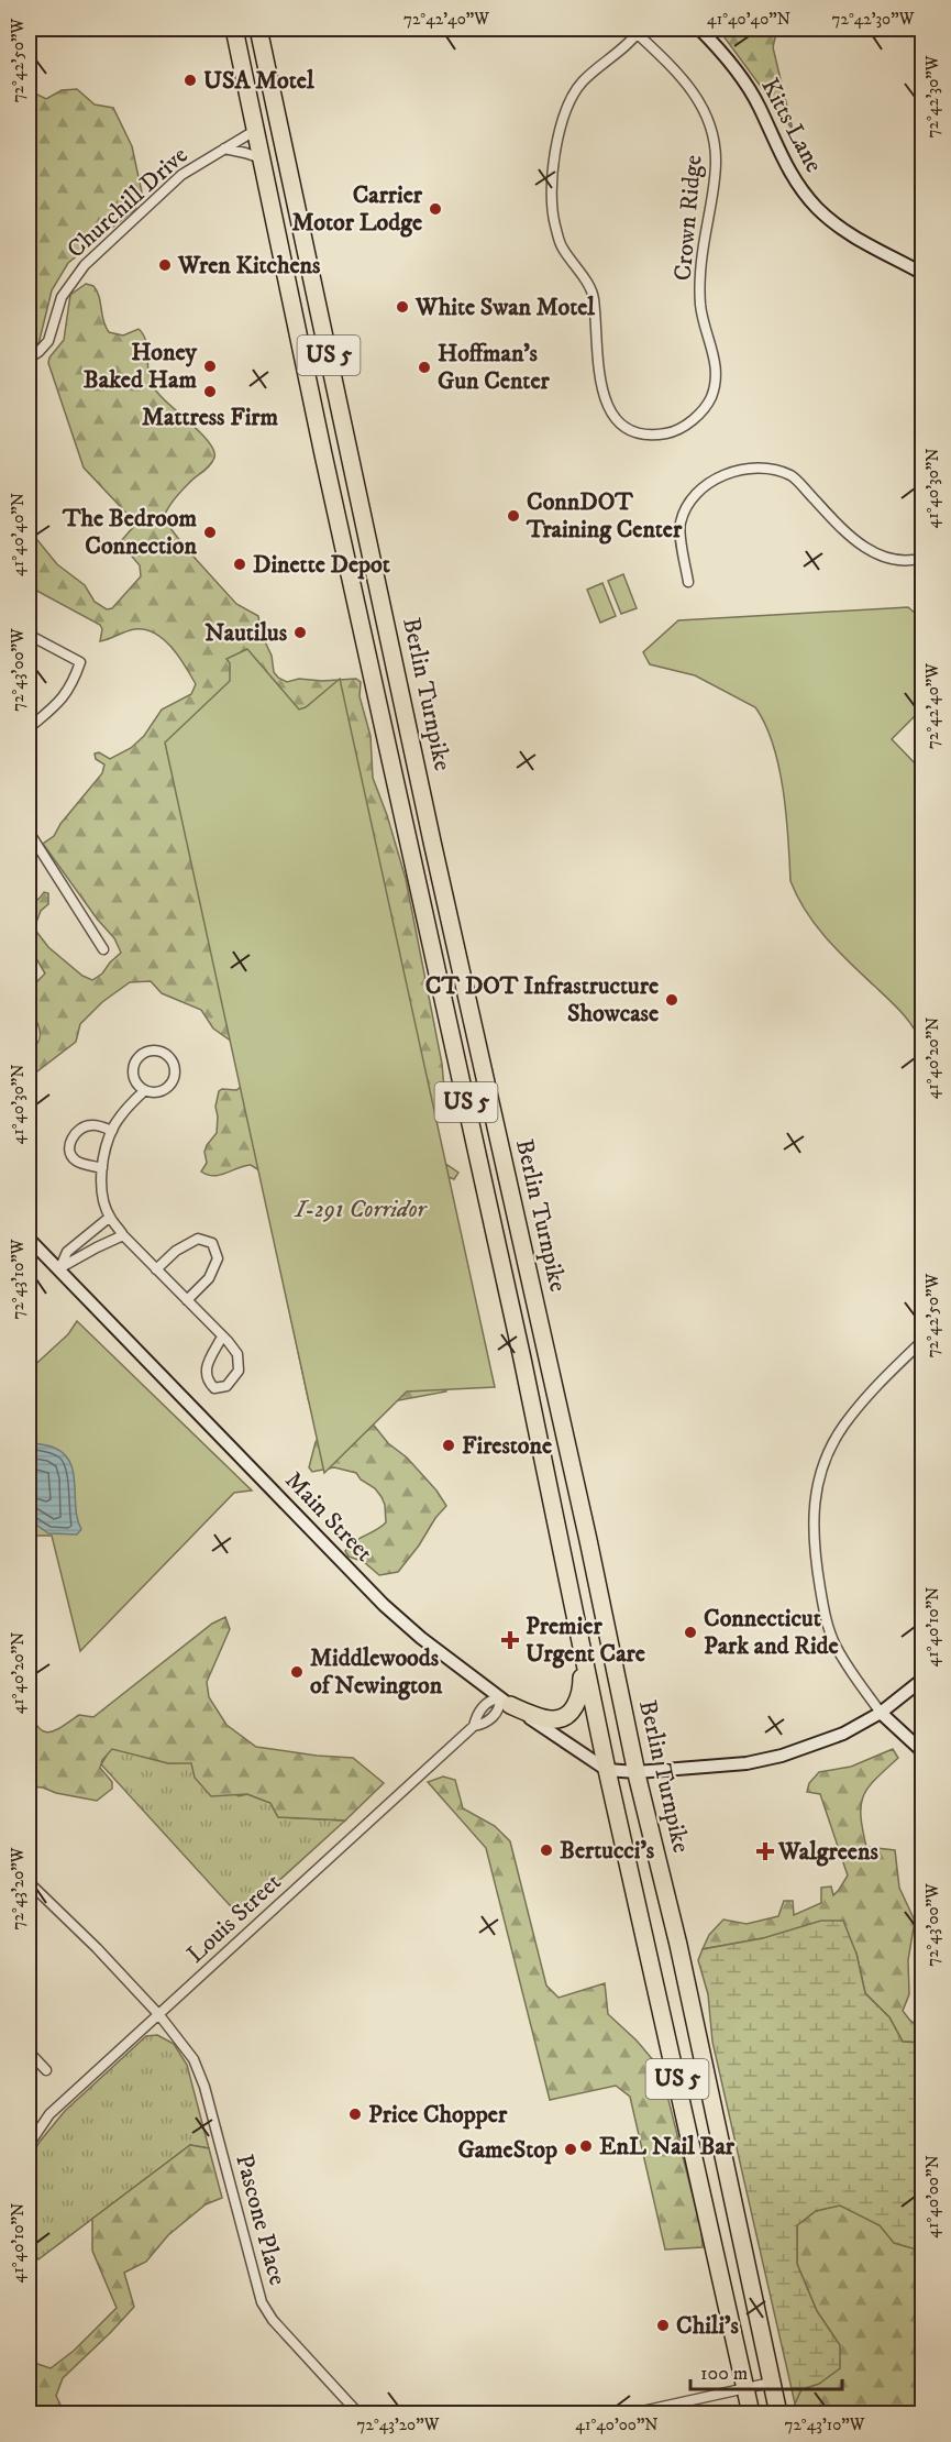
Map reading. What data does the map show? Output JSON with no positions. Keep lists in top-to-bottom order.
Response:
{
  "streets": {
    "highway": ["US 5", "Berlin Turnpike"],
    "main road": ["Kitts Lane", "Main Street"],
    "street": [
      "Churchill Drive",
      "Crown Ridge",
      "Louis Street",
      "Pascone Place"
    ]
  },
  "crossings": [
    ["Churchill Drive", "Berlin Turnpike"],
    ["Berlin Turnpike", "Main Street"],
    ["Main Street", "Louis Street"],
    ["Louis Street", "Pascone Place"]
  ],
  "parks": ["I-291 Corridor"],
  "places": {
    "other": [
      "USA Motel",
      "Carrier Motor Lodge",
      "Wren Kitchens",
      "White Swan Motel",
      "Honey Baked Ham",
      "Hoffman's Gun Center",
      "Mattress Firm",
      "ConnDOT Training Center",
      "The Bedroom Connection",
      "Dinette Depot",
      "Nautilus",
      "CT DOT Infrastructure Showcase",
      "Firestone",
      "Connecticut Park and Ride",
      "Middlewoods of Newington",
      "Bertucci's",
      "Price Chopper",
      "EnL Nail Bar",
      "GameStop",
      "Chili's"
    ],
    "health": ["Premier Urgent Care", "Walgreens"]
  },
  "scale_bar": "100 m",
  "coordinates": [
    "72°42'40\"W",
    "41°40'40\"N",
    "72°42'30\"W",
    "72°42'50\"W",
    "41°40'30\"N",
    "72°43'00\"W",
    "41°40'20\"N",
    "72°43'10\"W",
    "41°40'10\"N",
    "72°43'20\"W",
    "41°40'00\"N"
  ]
}
